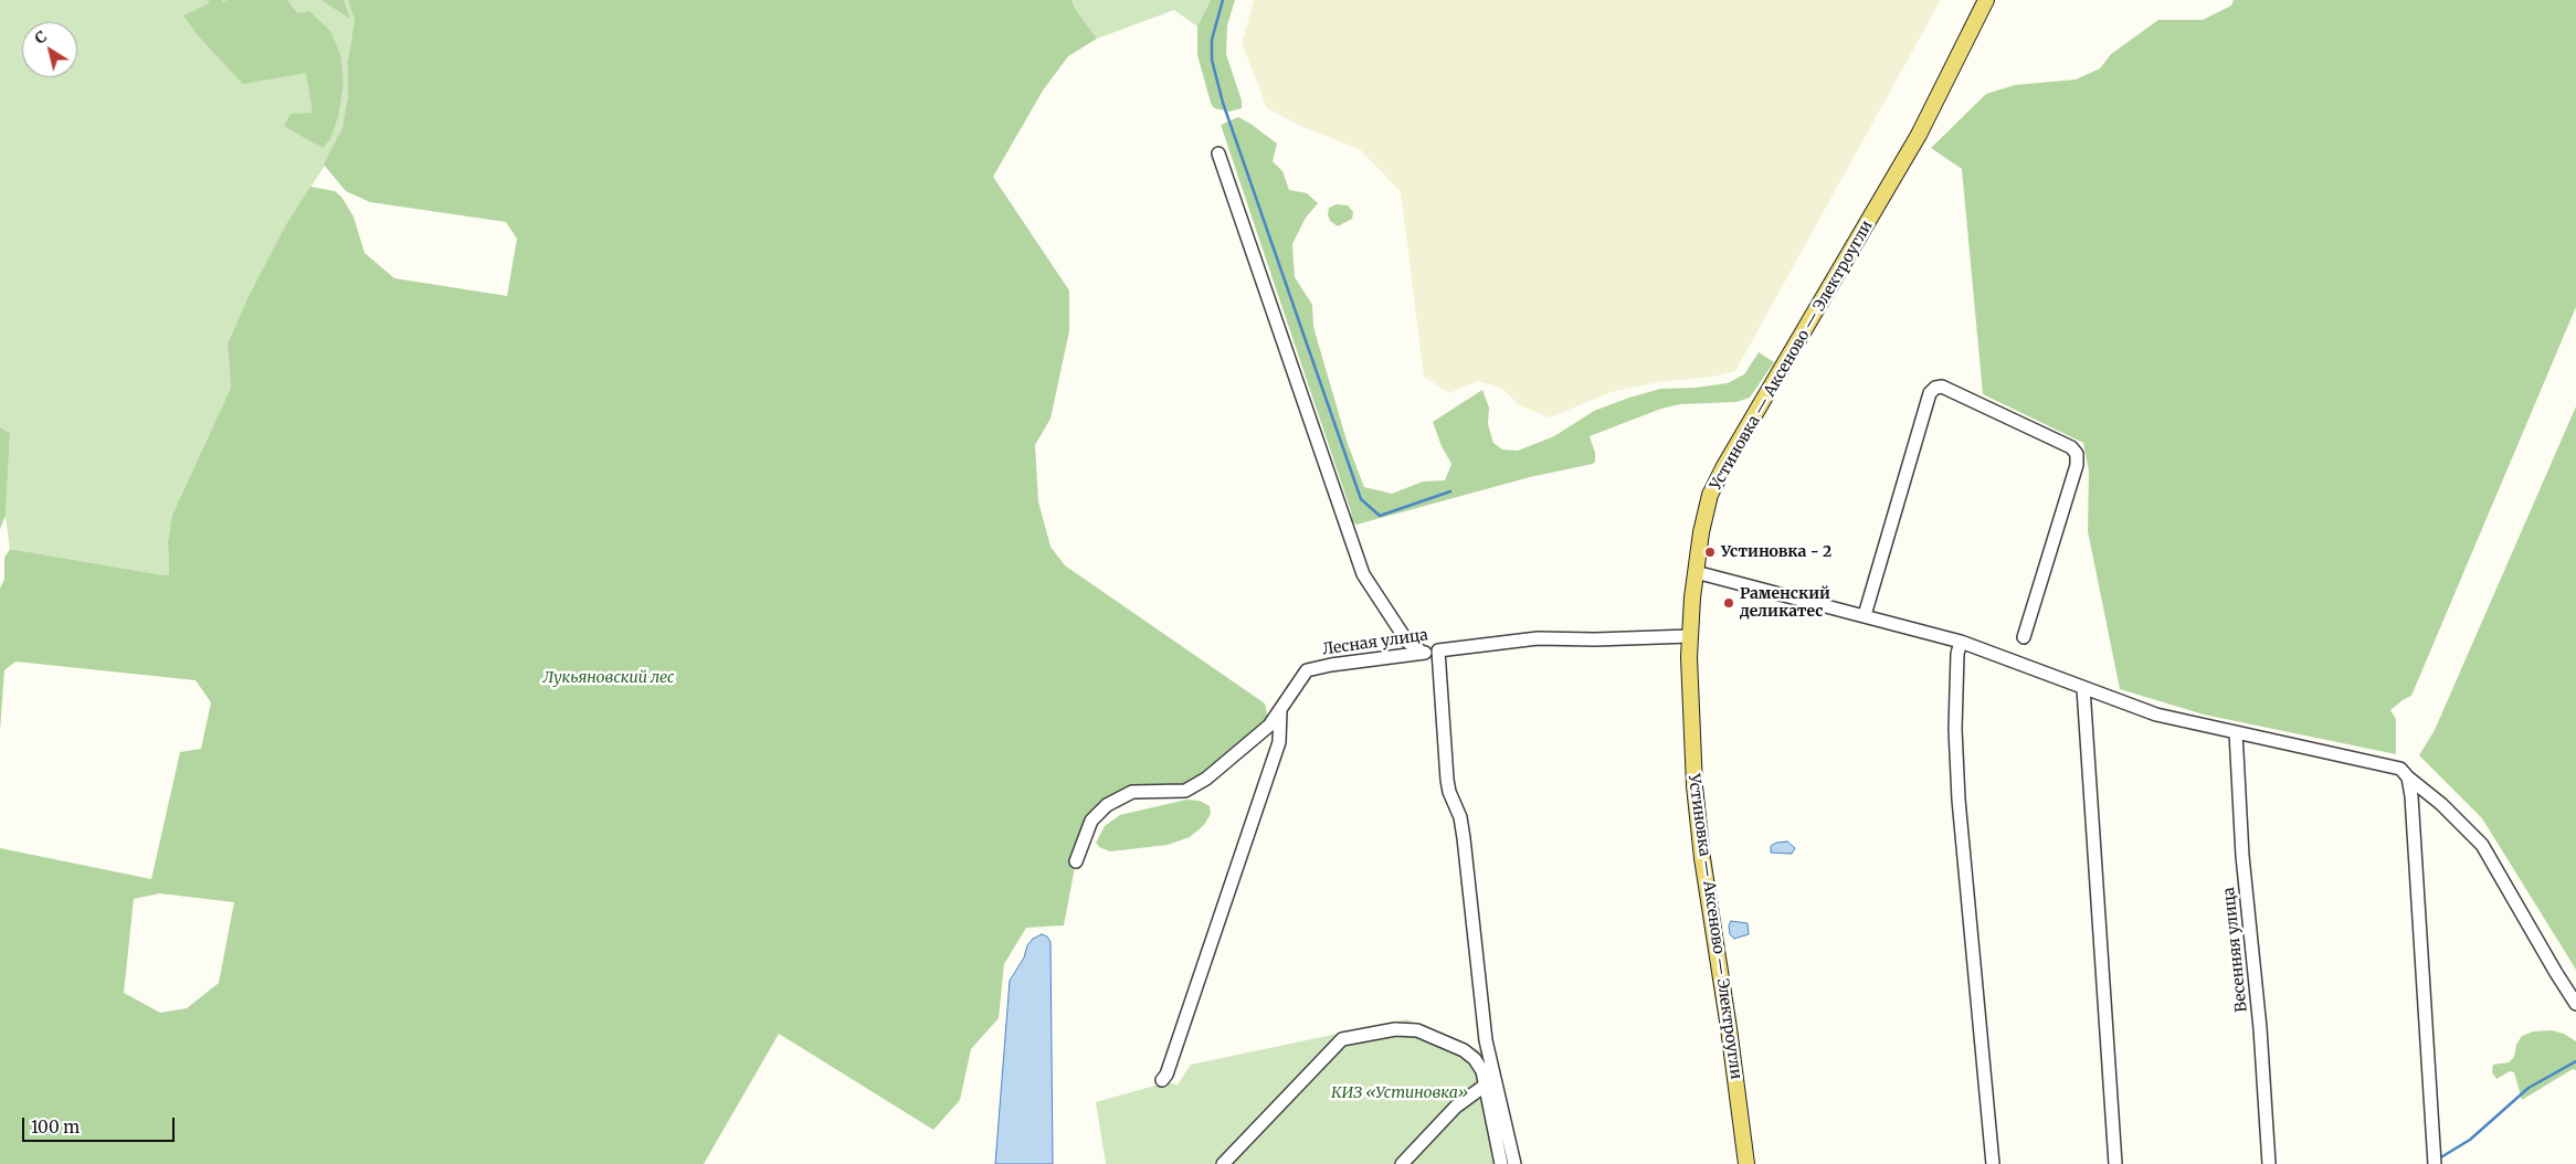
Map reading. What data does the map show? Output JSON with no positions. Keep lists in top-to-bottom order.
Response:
{
  "streets": {
    "main road": ["Устиновка — Аксеново — Электроугли"],
    "street": ["Лесная улица", "Весенняя улица"]
  },
  "crossings": [
    ["Устиновка — Аксеново — Электроугли", "Лесная улица"]
  ],
  "parks": ["Лукьяновский лес", "КИЗ «Устиновка»"],
  "places": ["Устиновка - 2", "Раменский деликатес"],
  "scale_bar": "100 m",
  "north": "top left"
}
